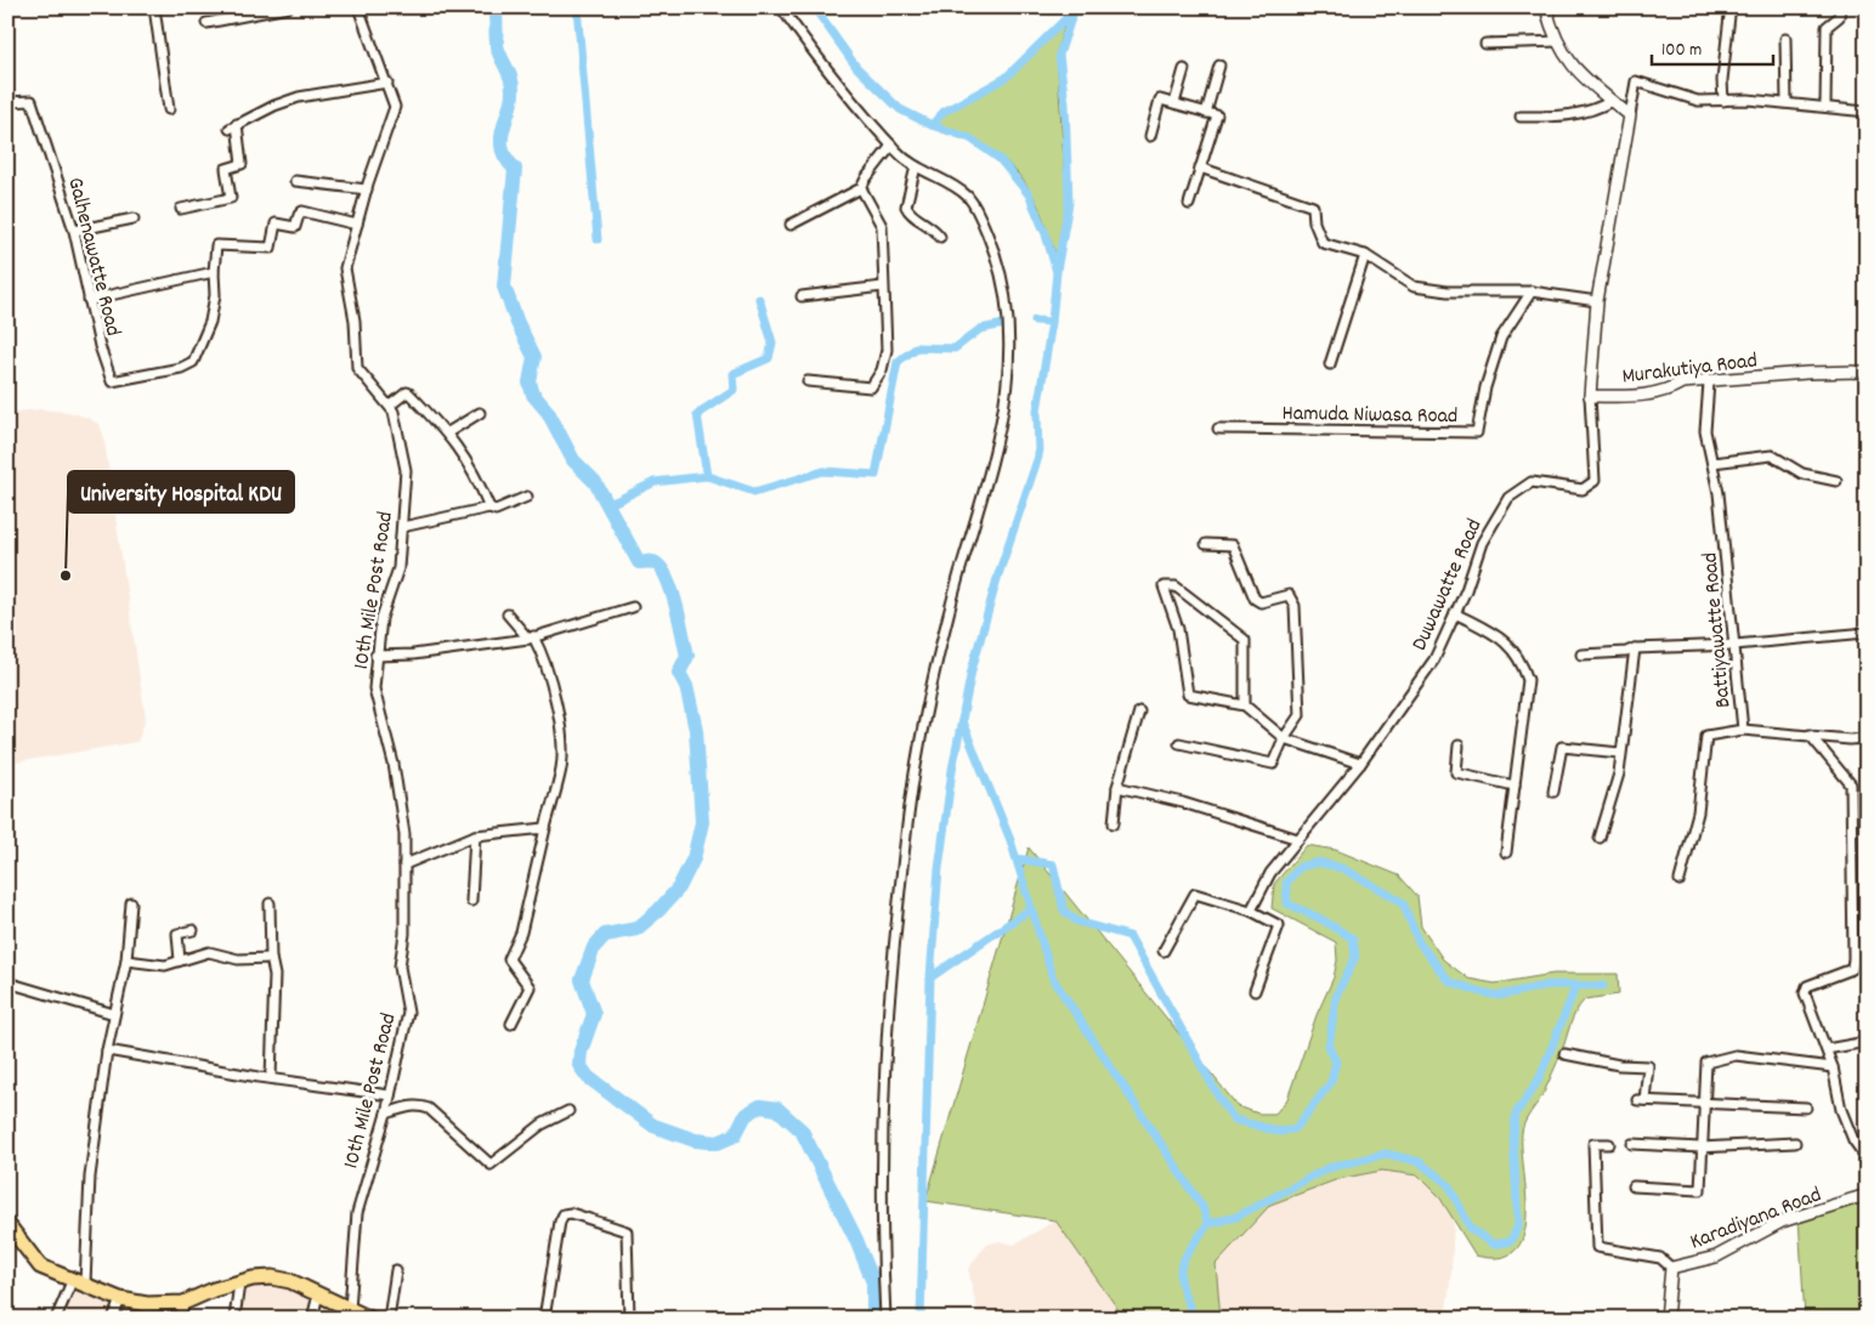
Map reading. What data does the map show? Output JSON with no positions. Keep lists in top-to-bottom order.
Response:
{
  "streets": {
    "street": [
      "Galhenawatte Road",
      "Murakutiya Road",
      "Hamuda Niwasa Road",
      "Duwawatte Road",
      "10th Mile Post Road",
      "Battiyawatte Road",
      "Karadiyana Road"
    ]
  },
  "crossings": [
    ["Murakutiya Road", "Duwawatte Road"],
    ["Murakutiya Road", "Battiyawatte Road"]
  ],
  "places": ["University Hospital KDU"],
  "scale_bar": "100 m"
}
